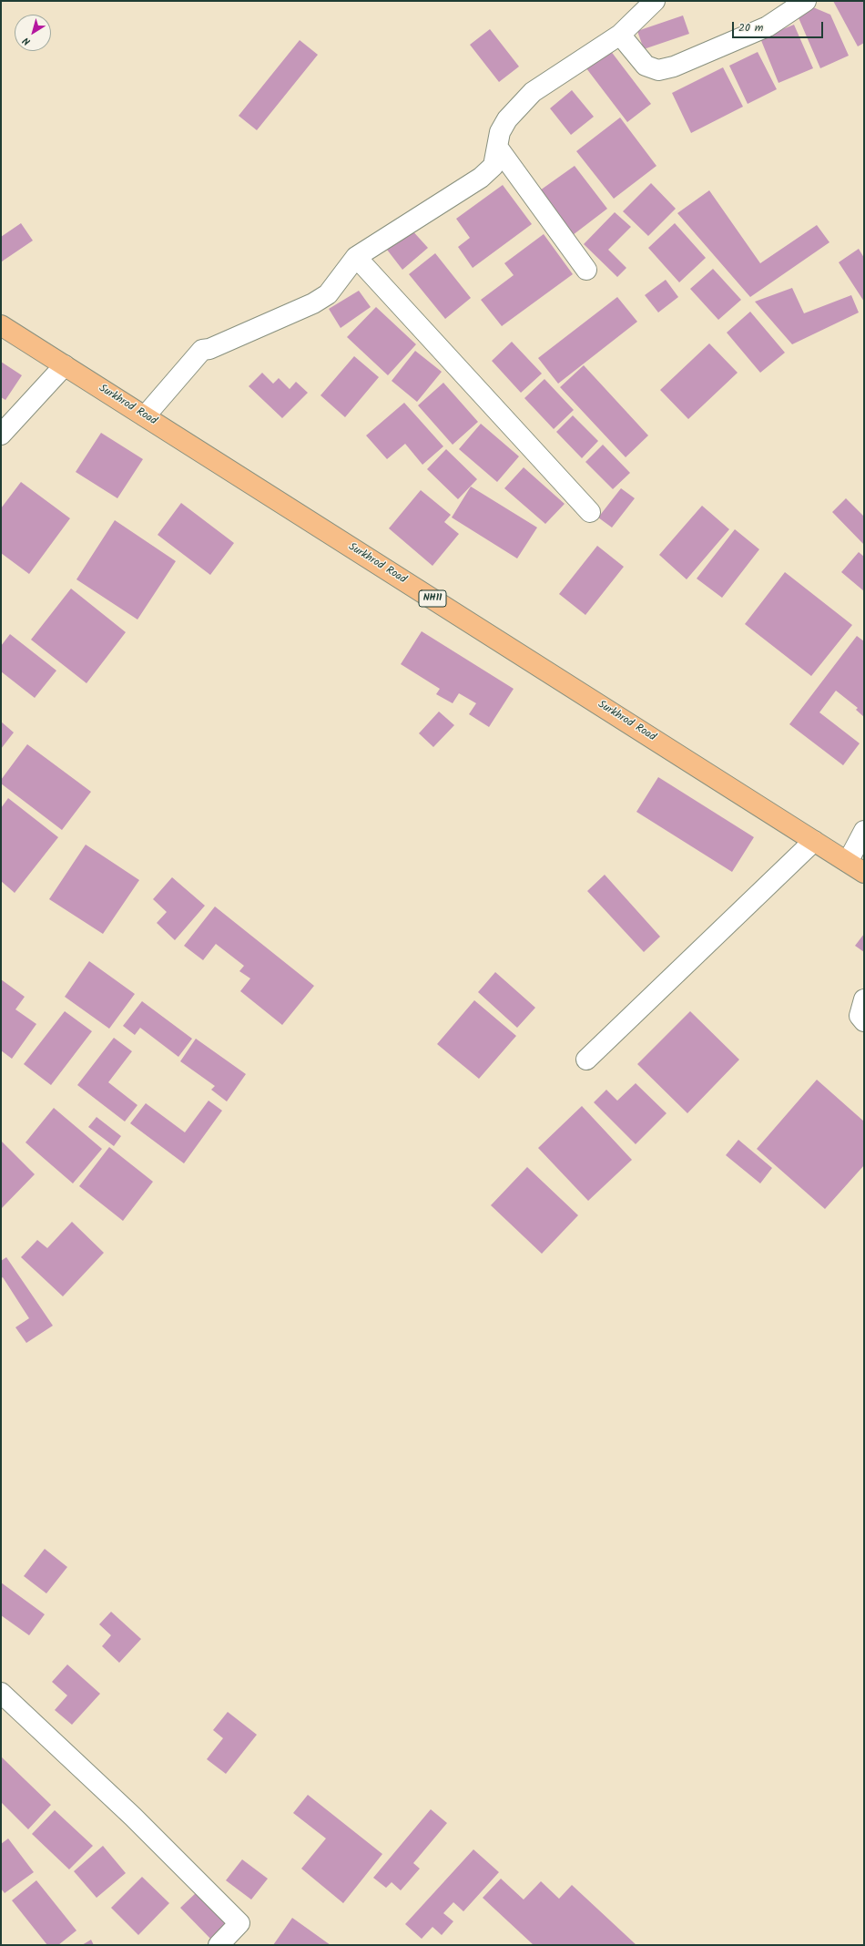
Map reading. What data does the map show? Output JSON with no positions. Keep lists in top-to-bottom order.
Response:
{
  "streets": {
    "main road": ["Surkhrod Road", "NH11"]
  },
  "scale_bar": "20 m",
  "north": "bottom left"
}
